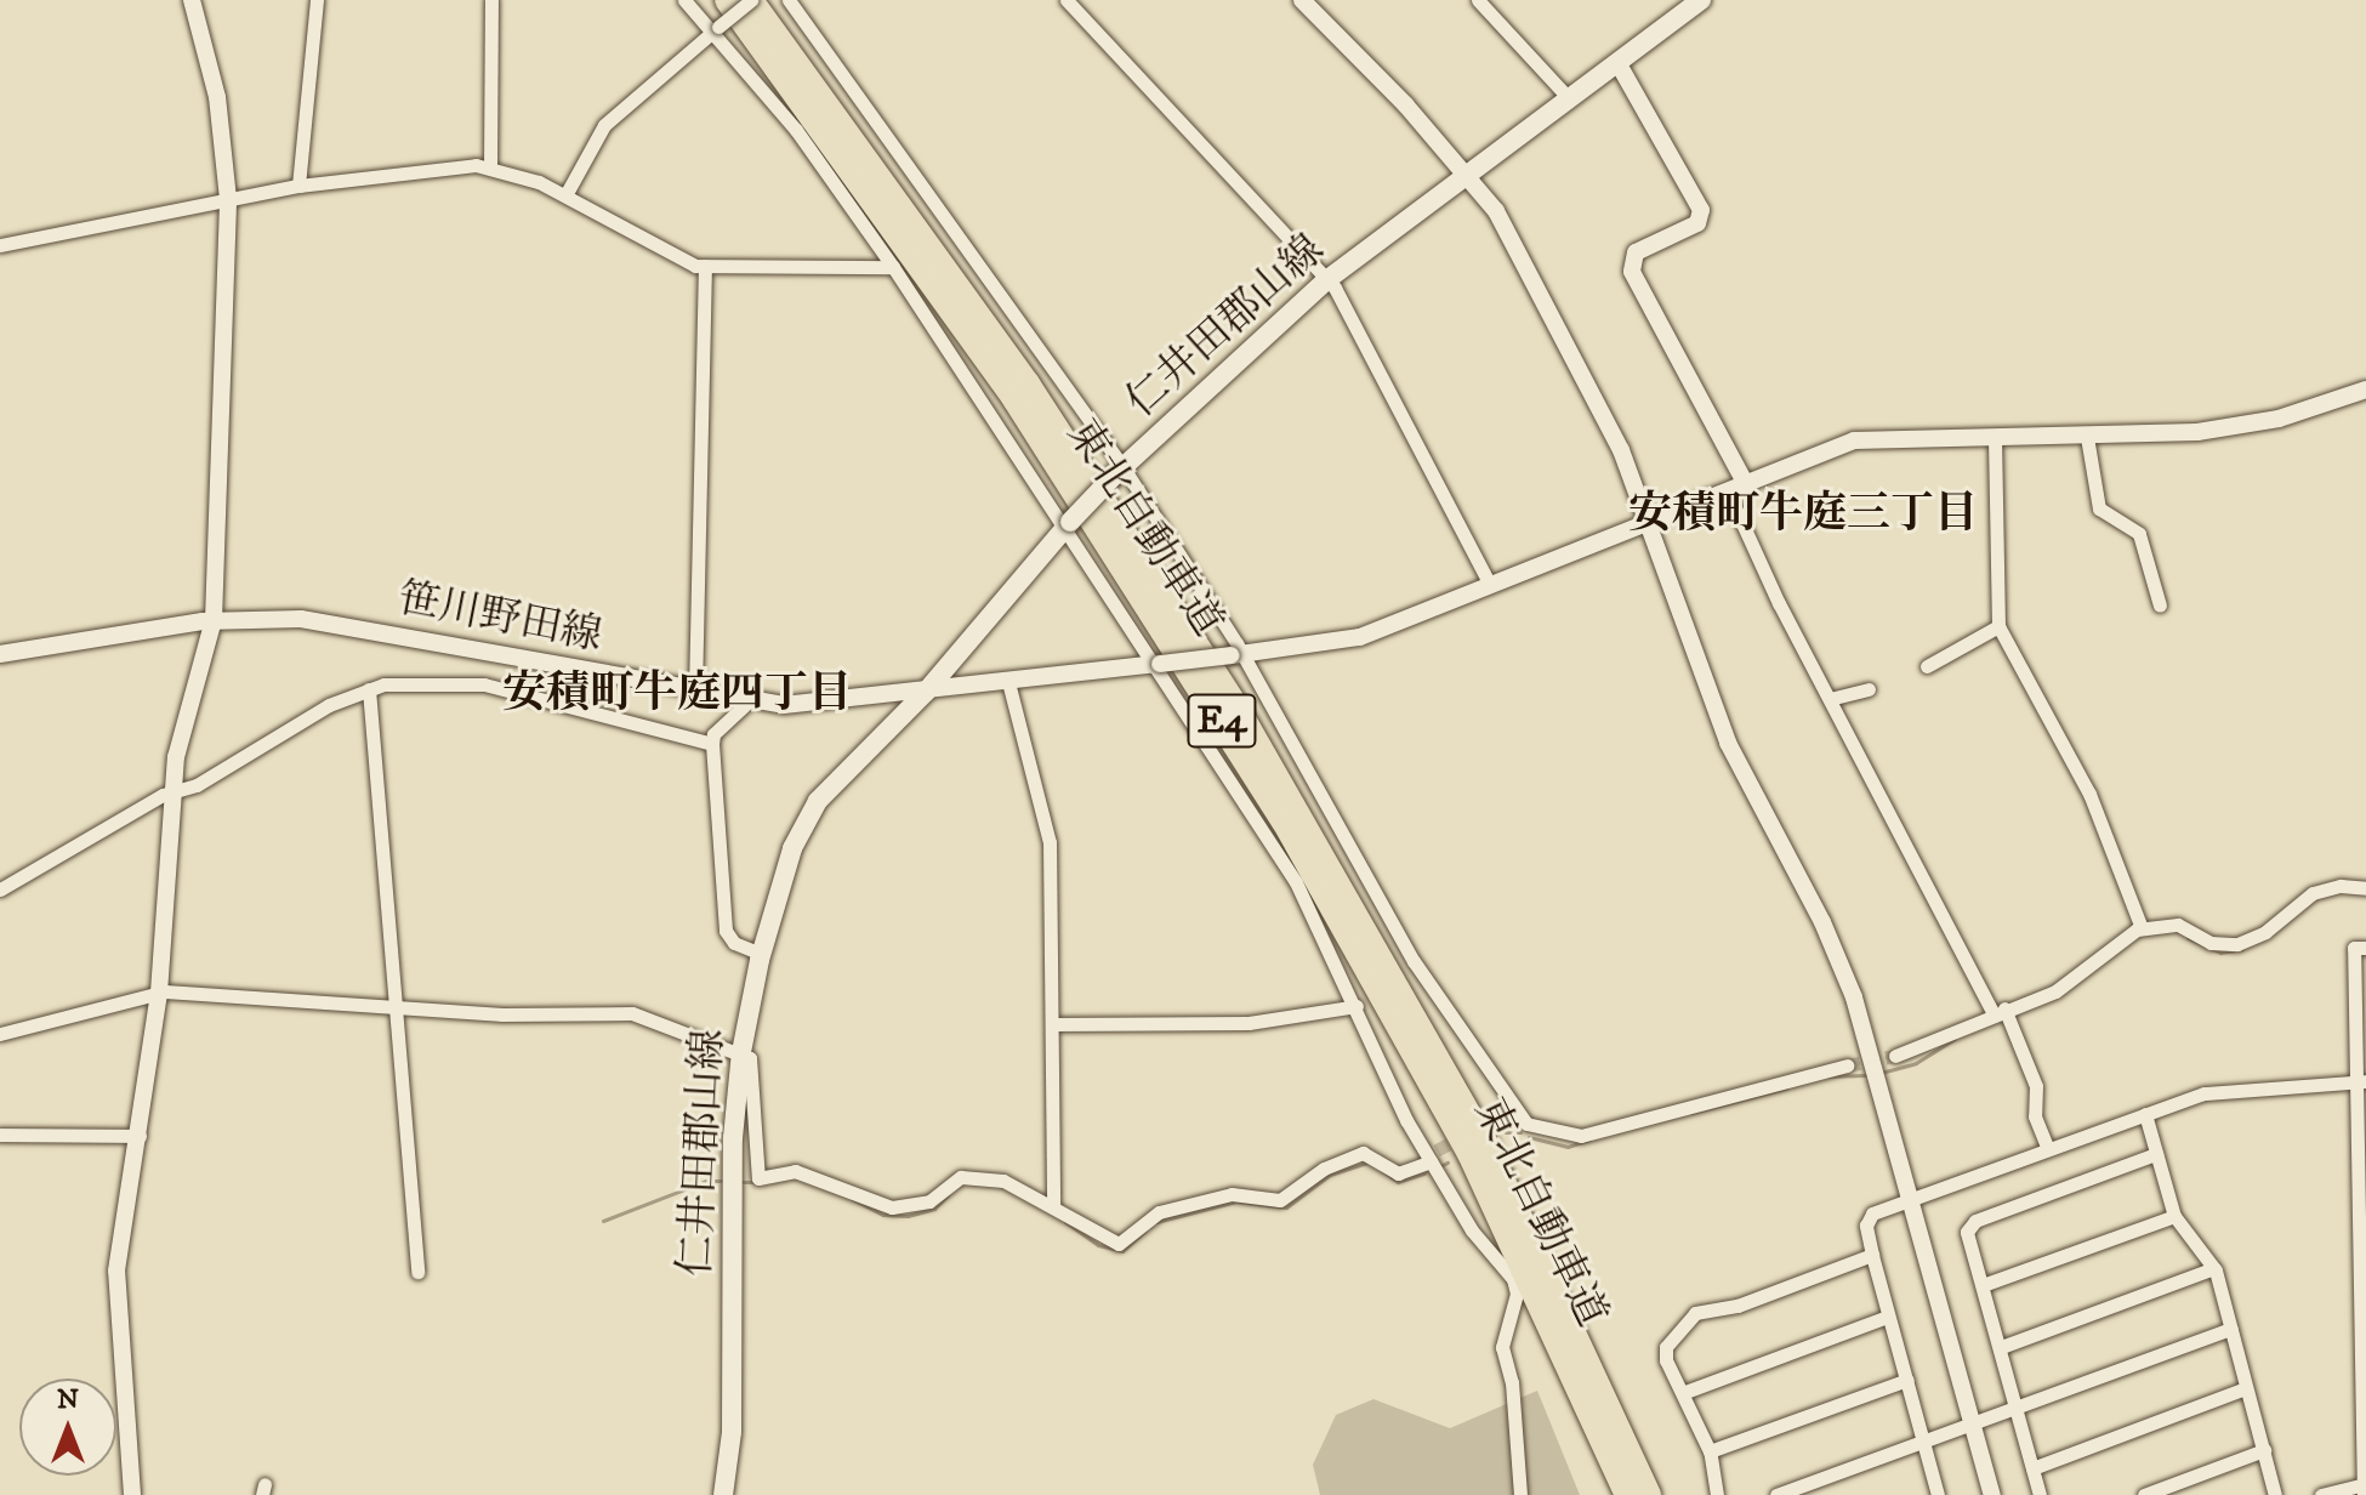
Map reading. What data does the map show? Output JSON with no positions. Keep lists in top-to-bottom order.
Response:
{
  "streets": {
    "highway": ["東北自動車道", "E4"],
    "main road": ["仁井田郡山線"],
    "street": ["笹川野田線"]
  },
  "crossings": [
    ["仁井田郡山線", "笹川野田線"]
  ],
  "districts": ["安積町牛庭三丁目", "安積町牛庭四丁目"],
  "north": "top"
}
